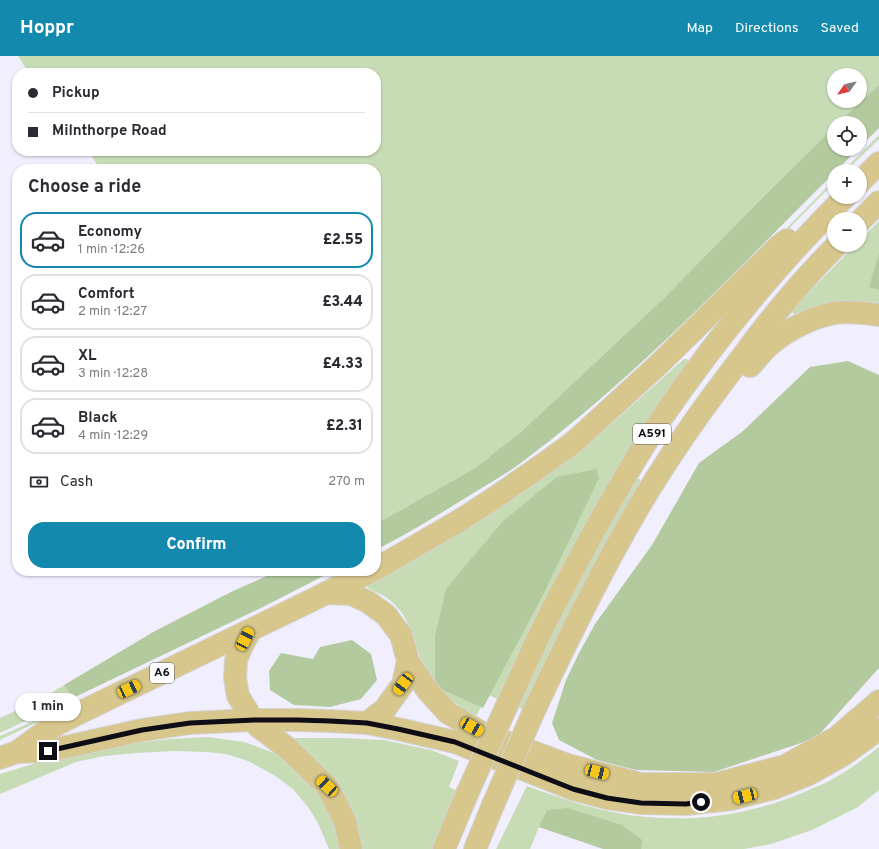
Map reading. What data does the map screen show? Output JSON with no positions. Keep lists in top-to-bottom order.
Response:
{
  "streets": {
    "highway": ["A591", "A6"]
  },
  "north": "bottom left",
  "page": {
    "header": "Hoppr",
    "nav": ["Map", "Directions", "Saved"],
    "map_buttons": ["+", "−"],
    "banner": ["Pickup", "Milnthorpe Road"],
    "heading": "Choose a ride",
    "list": [
      {
        "name": "Economy",
        "note": "1 min · 12:26",
        "value": "£2.55"
      },
      {
        "name": "Comfort",
        "note": "2 min · 12:27",
        "value": "£3.44"
      },
      {
        "name": "XL",
        "note": "3 min · 12:28",
        "value": "£4.33"
      },
      {
        "name": "Black",
        "note": "4 min · 12:29",
        "value": "£2.31"
      }
    ],
    "pay": ["Cash", "270 m"],
    "buttons": "Confirm",
    "bubble": "1 min"
  }
}
